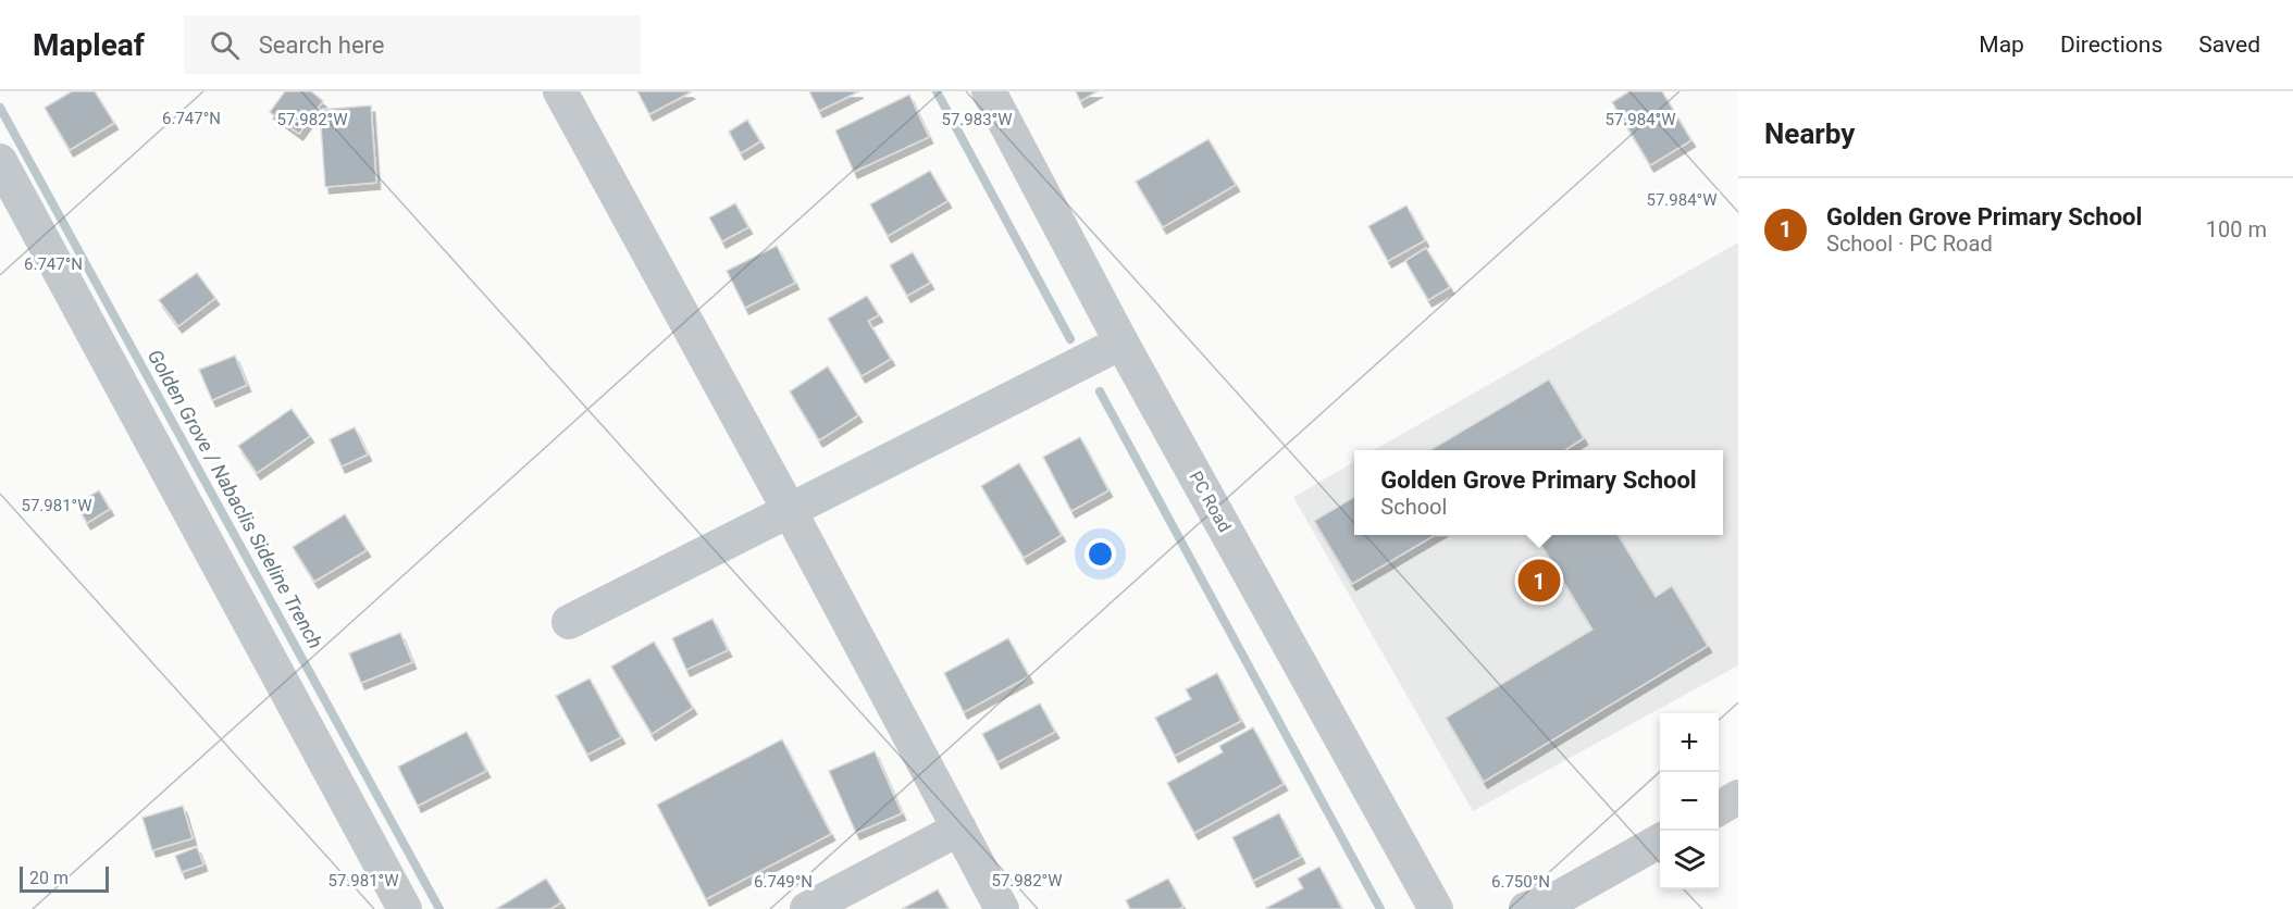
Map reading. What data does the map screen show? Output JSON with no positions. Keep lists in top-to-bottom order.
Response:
{
  "streets": {
    "street": ["PC Road"]
  },
  "water": ["Golden Grove / Nabaclis Sideline Trench"],
  "scale_bar": "20 m",
  "page": {
    "header": "Mapleaf",
    "search": "Search here",
    "nav": ["Map", "Directions", "Saved"],
    "heading": "Nearby",
    "list": [
      {
        "mark": "1",
        "name": "Golden Grove Primary School",
        "note": "School · PC Road",
        "value": "100 m"
      }
    ],
    "popup": ["Golden Grove Primary School", "School"],
    "pins": "1",
    "map_buttons": ["+", "−"],
    "scale": "20 m"
  },
  "coordinates": [
    "6.747°N",
    "57.984°W",
    "57.982°W",
    "57.983°W",
    "57.981°W",
    "6.749°N",
    "6.750°N"
  ]
}
